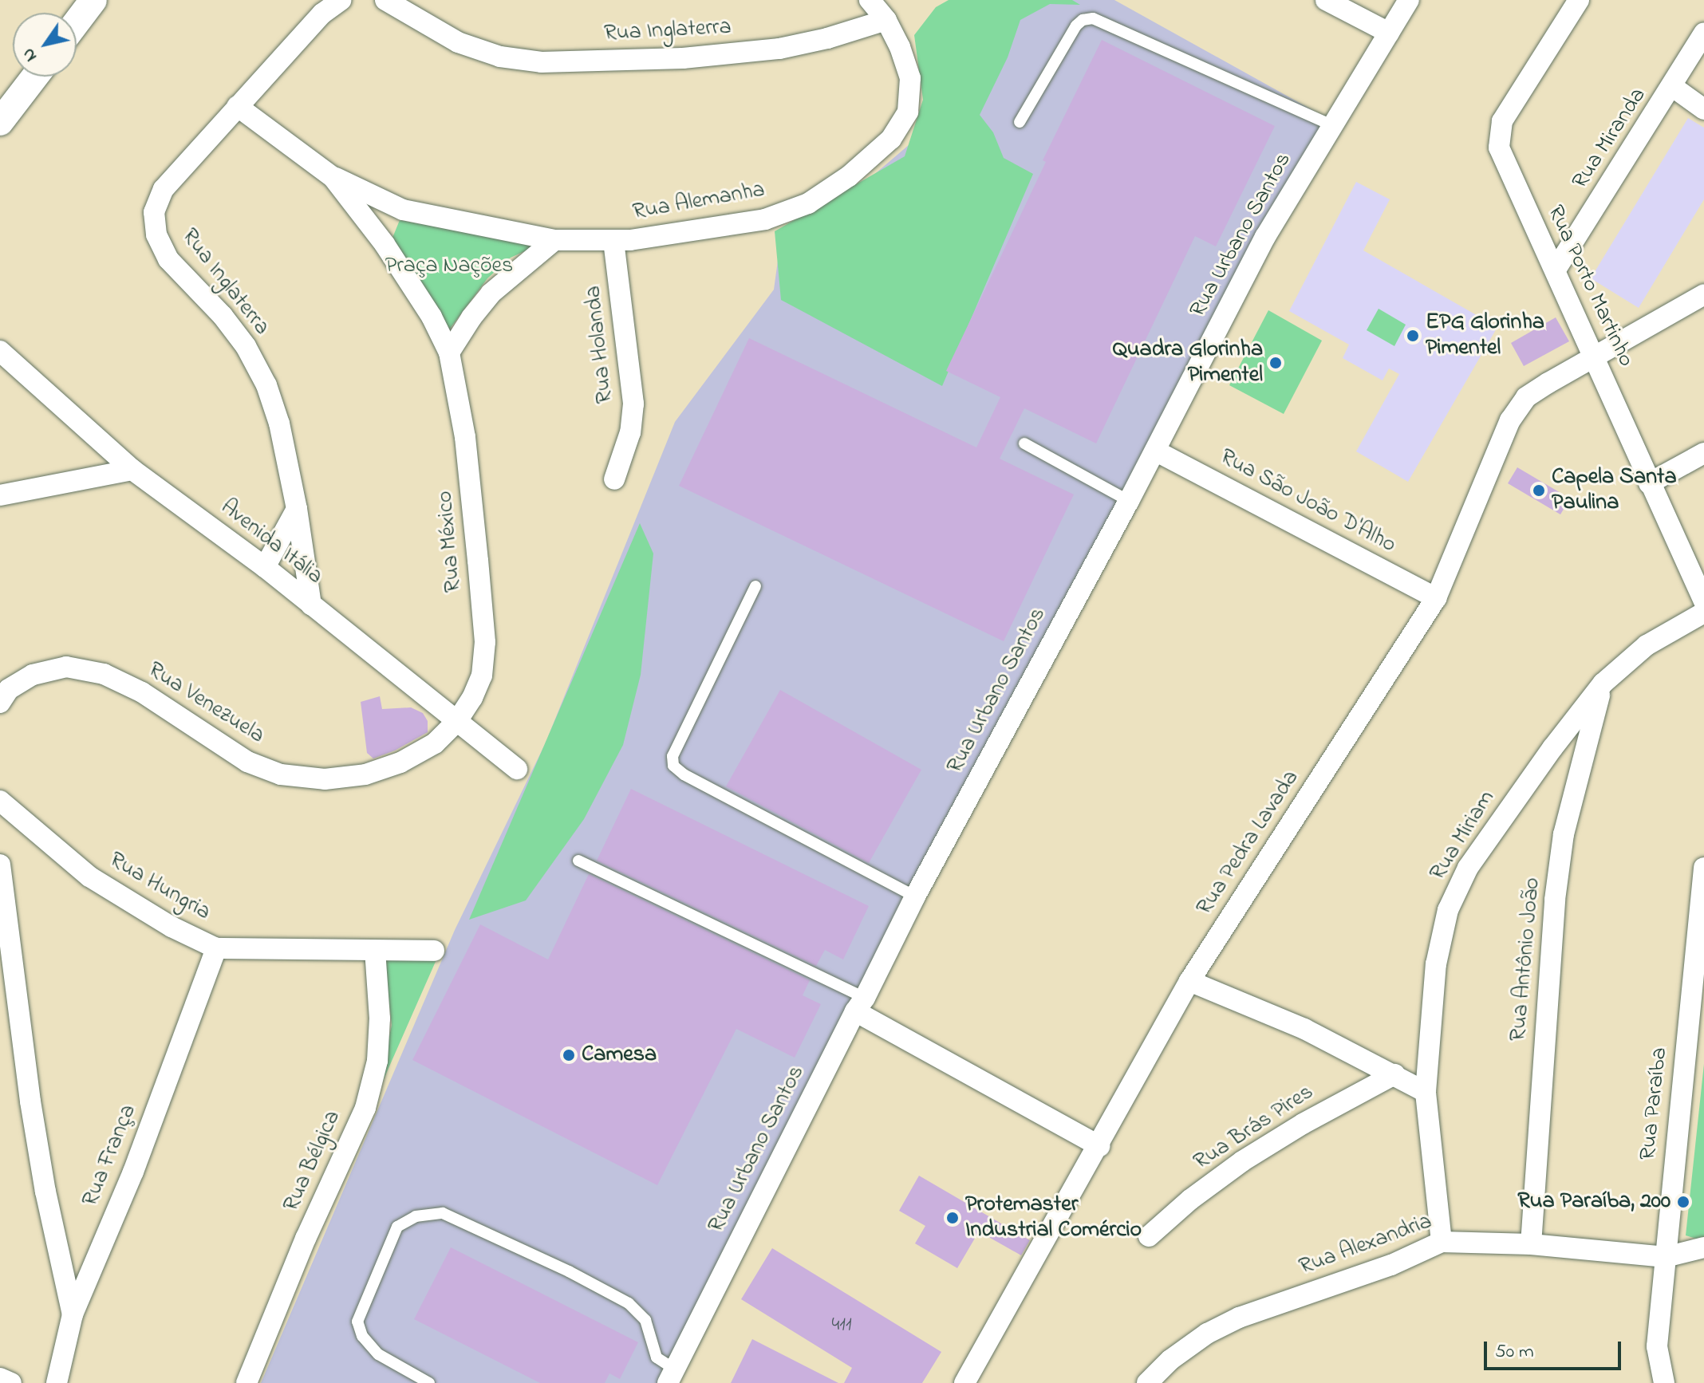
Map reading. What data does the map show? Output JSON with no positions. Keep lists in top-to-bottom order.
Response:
{
  "streets": {
    "street": [
      "Rua Inglaterra",
      "Rua Miranda",
      "Rua Alemanha",
      "Rua Urbano Santos",
      "Rua Porto Martinho",
      "Rua Holanda",
      "Rua São João D'Alho",
      "Rua México",
      "Avenida Itália",
      "Rua Venezuela",
      "Rua Miriam",
      "Rua Pedra Lavada",
      "Rua Hungria",
      "Rua Antônio João",
      "Rua Paraíba",
      "Rua Brás Pires",
      "Rua França",
      "Rua Bélgica",
      "Rua Alexandria"
    ]
  },
  "crossings": [
    ["Rua Inglaterra", "Rua Alemanha"],
    ["Rua Inglaterra", "Rua México"],
    ["Rua Inglaterra", "Avenida Itália"],
    ["Rua Miranda", "Rua Porto Martinho"],
    ["Rua Alemanha", "Rua Holanda"],
    ["Rua Alemanha", "Rua México"],
    ["Rua Urbano Santos", "Rua São João D'Alho"],
    ["Rua Porto Martinho", "Rua Pedra Lavada"],
    ["Rua São João D'Alho", "Rua Pedra Lavada"],
    ["Rua México", "Avenida Itália"],
    ["Rua México", "Rua Venezuela"],
    ["Avenida Itália", "Rua Venezuela"],
    ["Rua Miriam", "Rua Antônio João"],
    ["Rua Miriam", "Rua Alexandria"],
    ["Rua Hungria", "Rua França"],
    ["Rua Hungria", "Rua Bélgica"],
    ["Rua Antônio João", "Rua Alexandria"],
    ["Rua Paraíba", "Rua Alexandria"]
  ],
  "parks": ["Praça Nações"],
  "places": [
    "EPG Glorinha Pimentel",
    "Quadra Glorinha Pimentel",
    "Capela Santa Paulina",
    "Camesa",
    "Rua Paraíba, 200",
    "Protemaster Industrial Comércio"
  ],
  "house_numbers": ["411"],
  "scale_bar": "50 m",
  "north": "bottom left"
}
